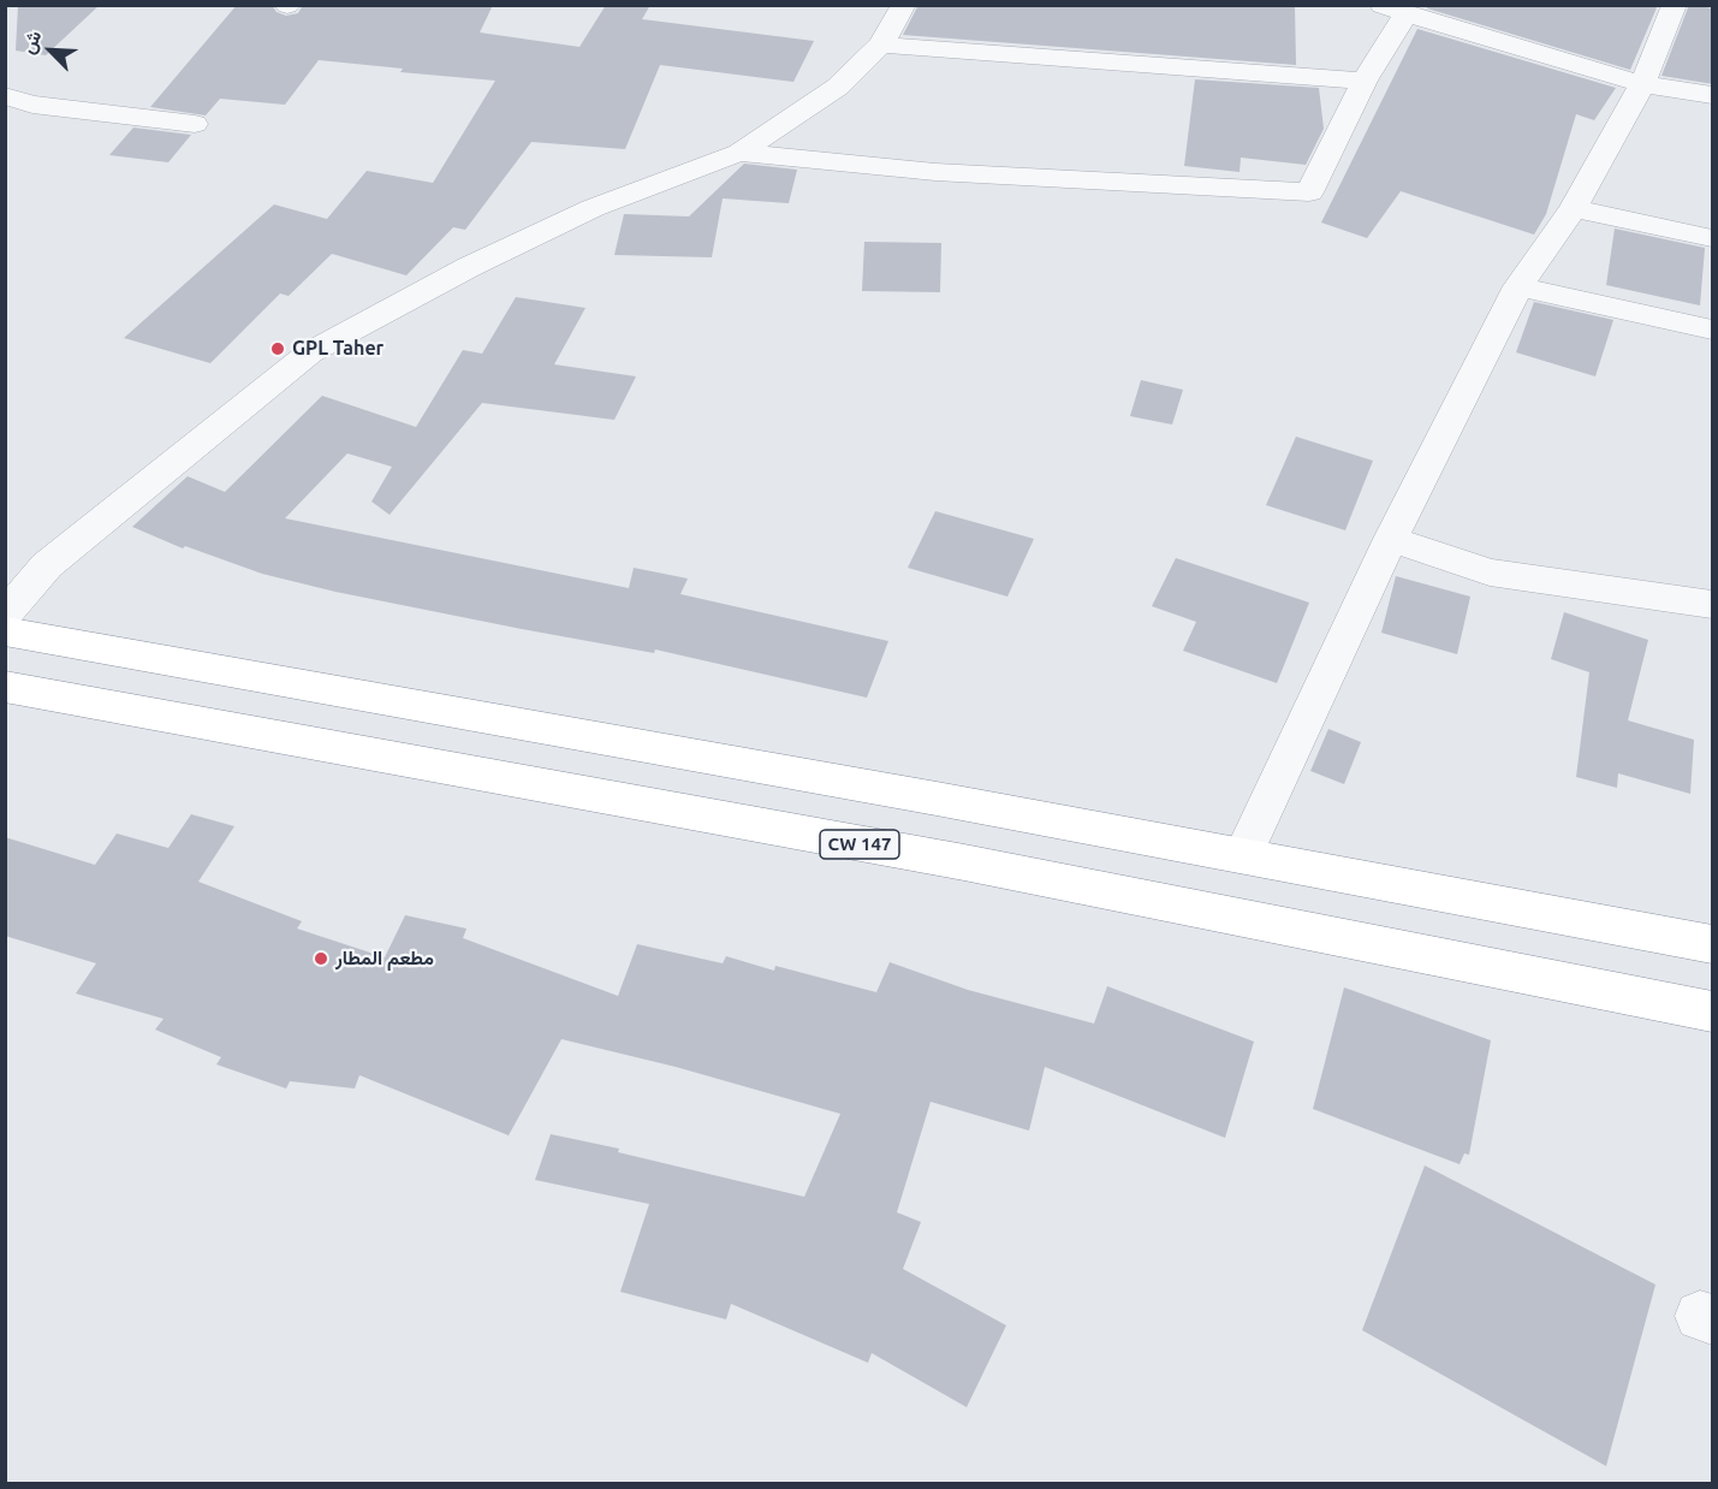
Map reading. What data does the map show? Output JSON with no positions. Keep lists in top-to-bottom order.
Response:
{
  "streets": {
    "highway": ["CW 147"]
  },
  "places": ["GPL Taher", "مطعم المطار"],
  "north": "top left"
}
